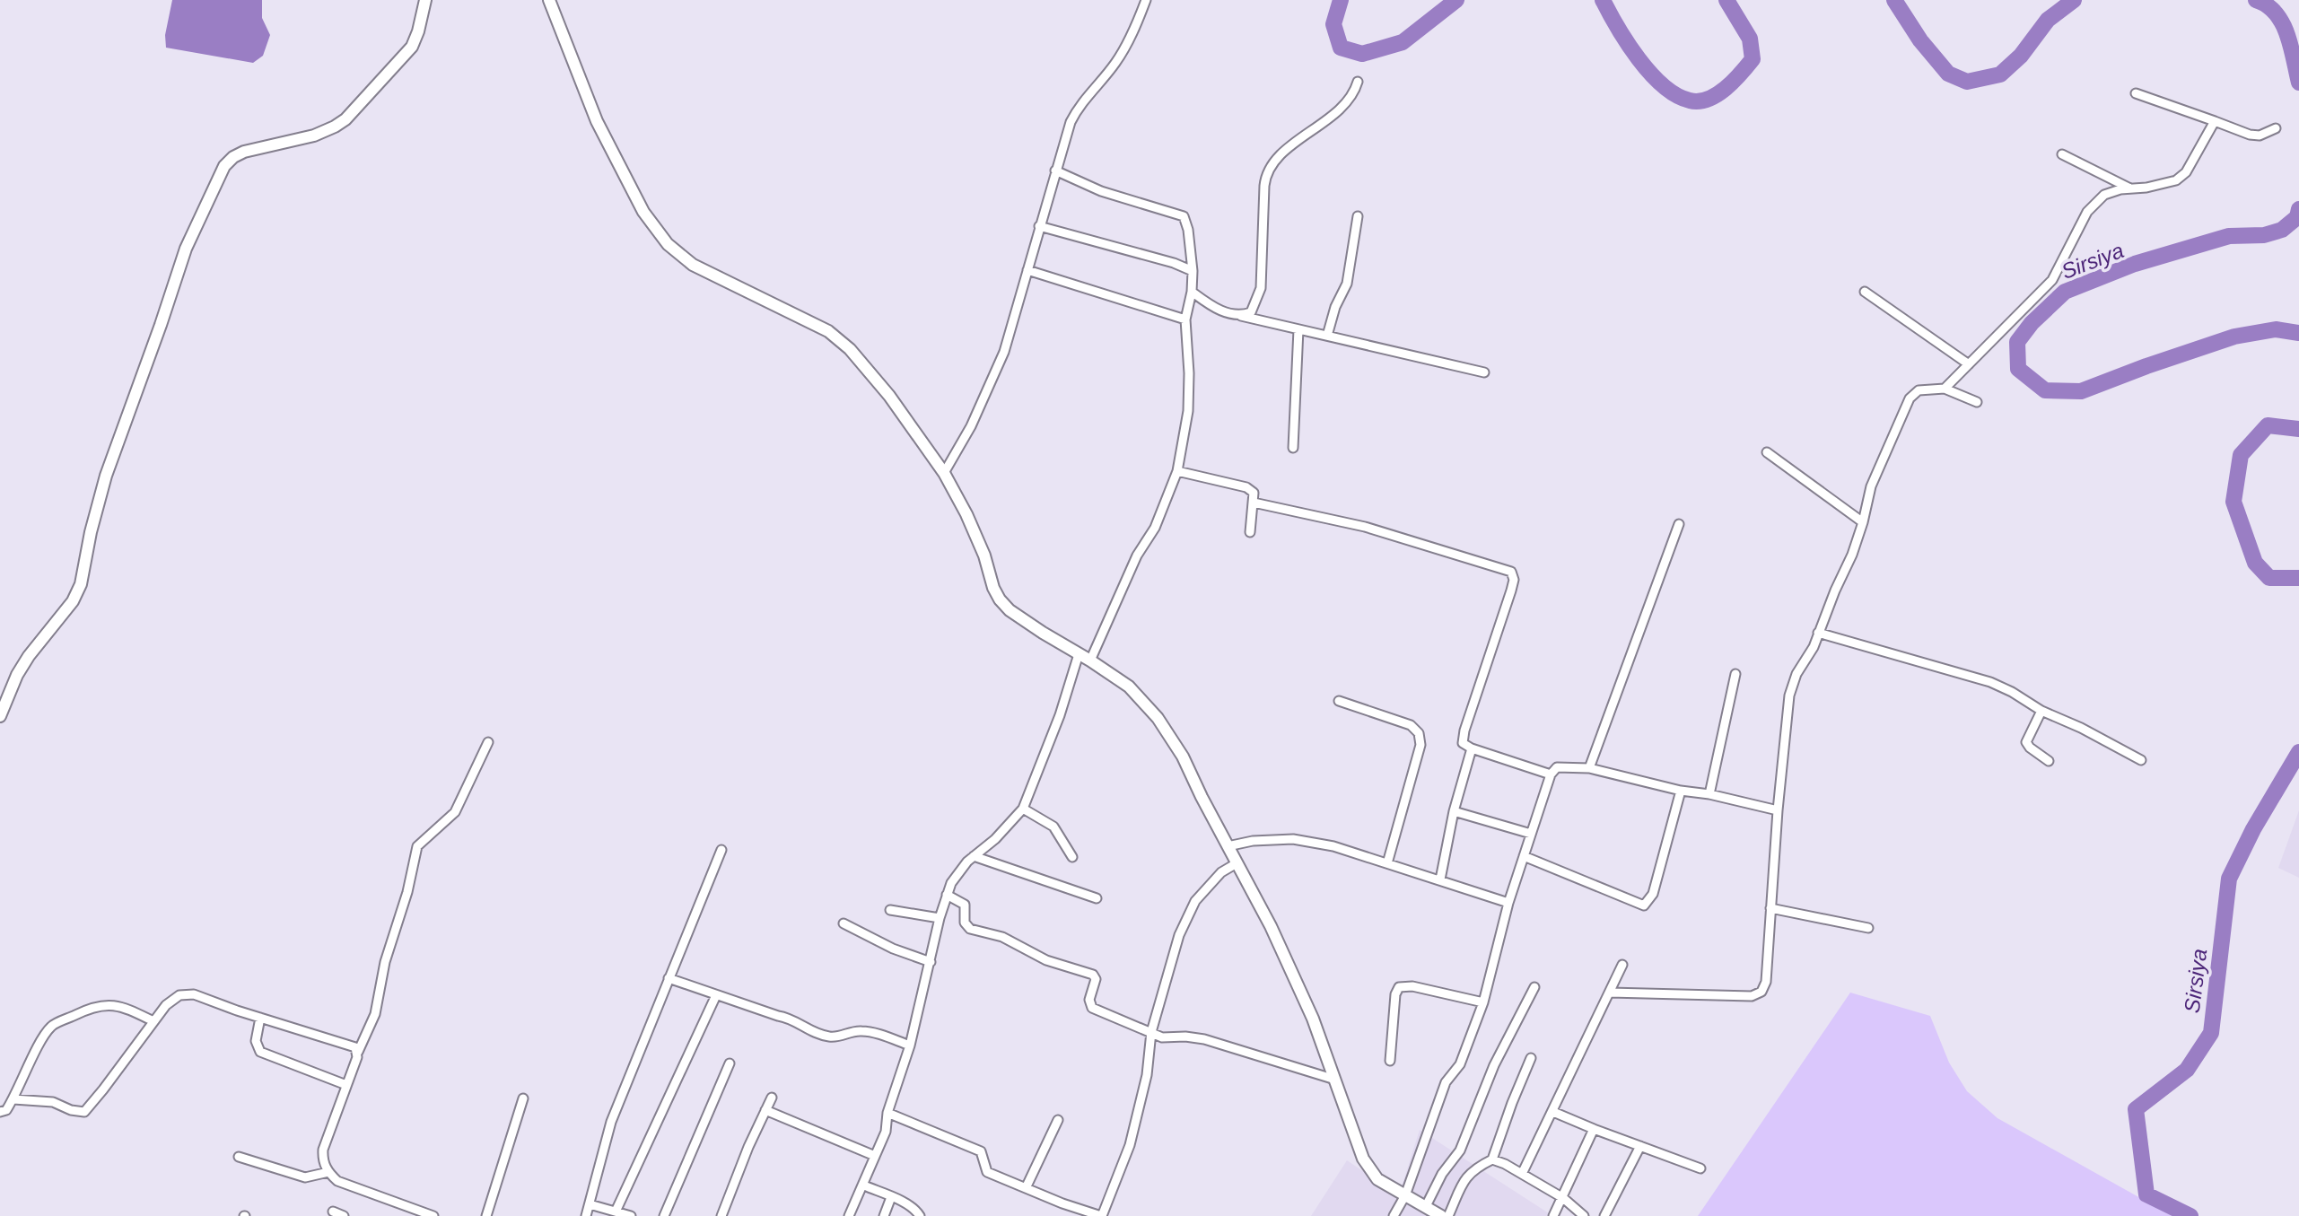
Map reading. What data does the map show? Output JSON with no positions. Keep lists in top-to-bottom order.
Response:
{
  "water": ["Sirsiya"]
}
